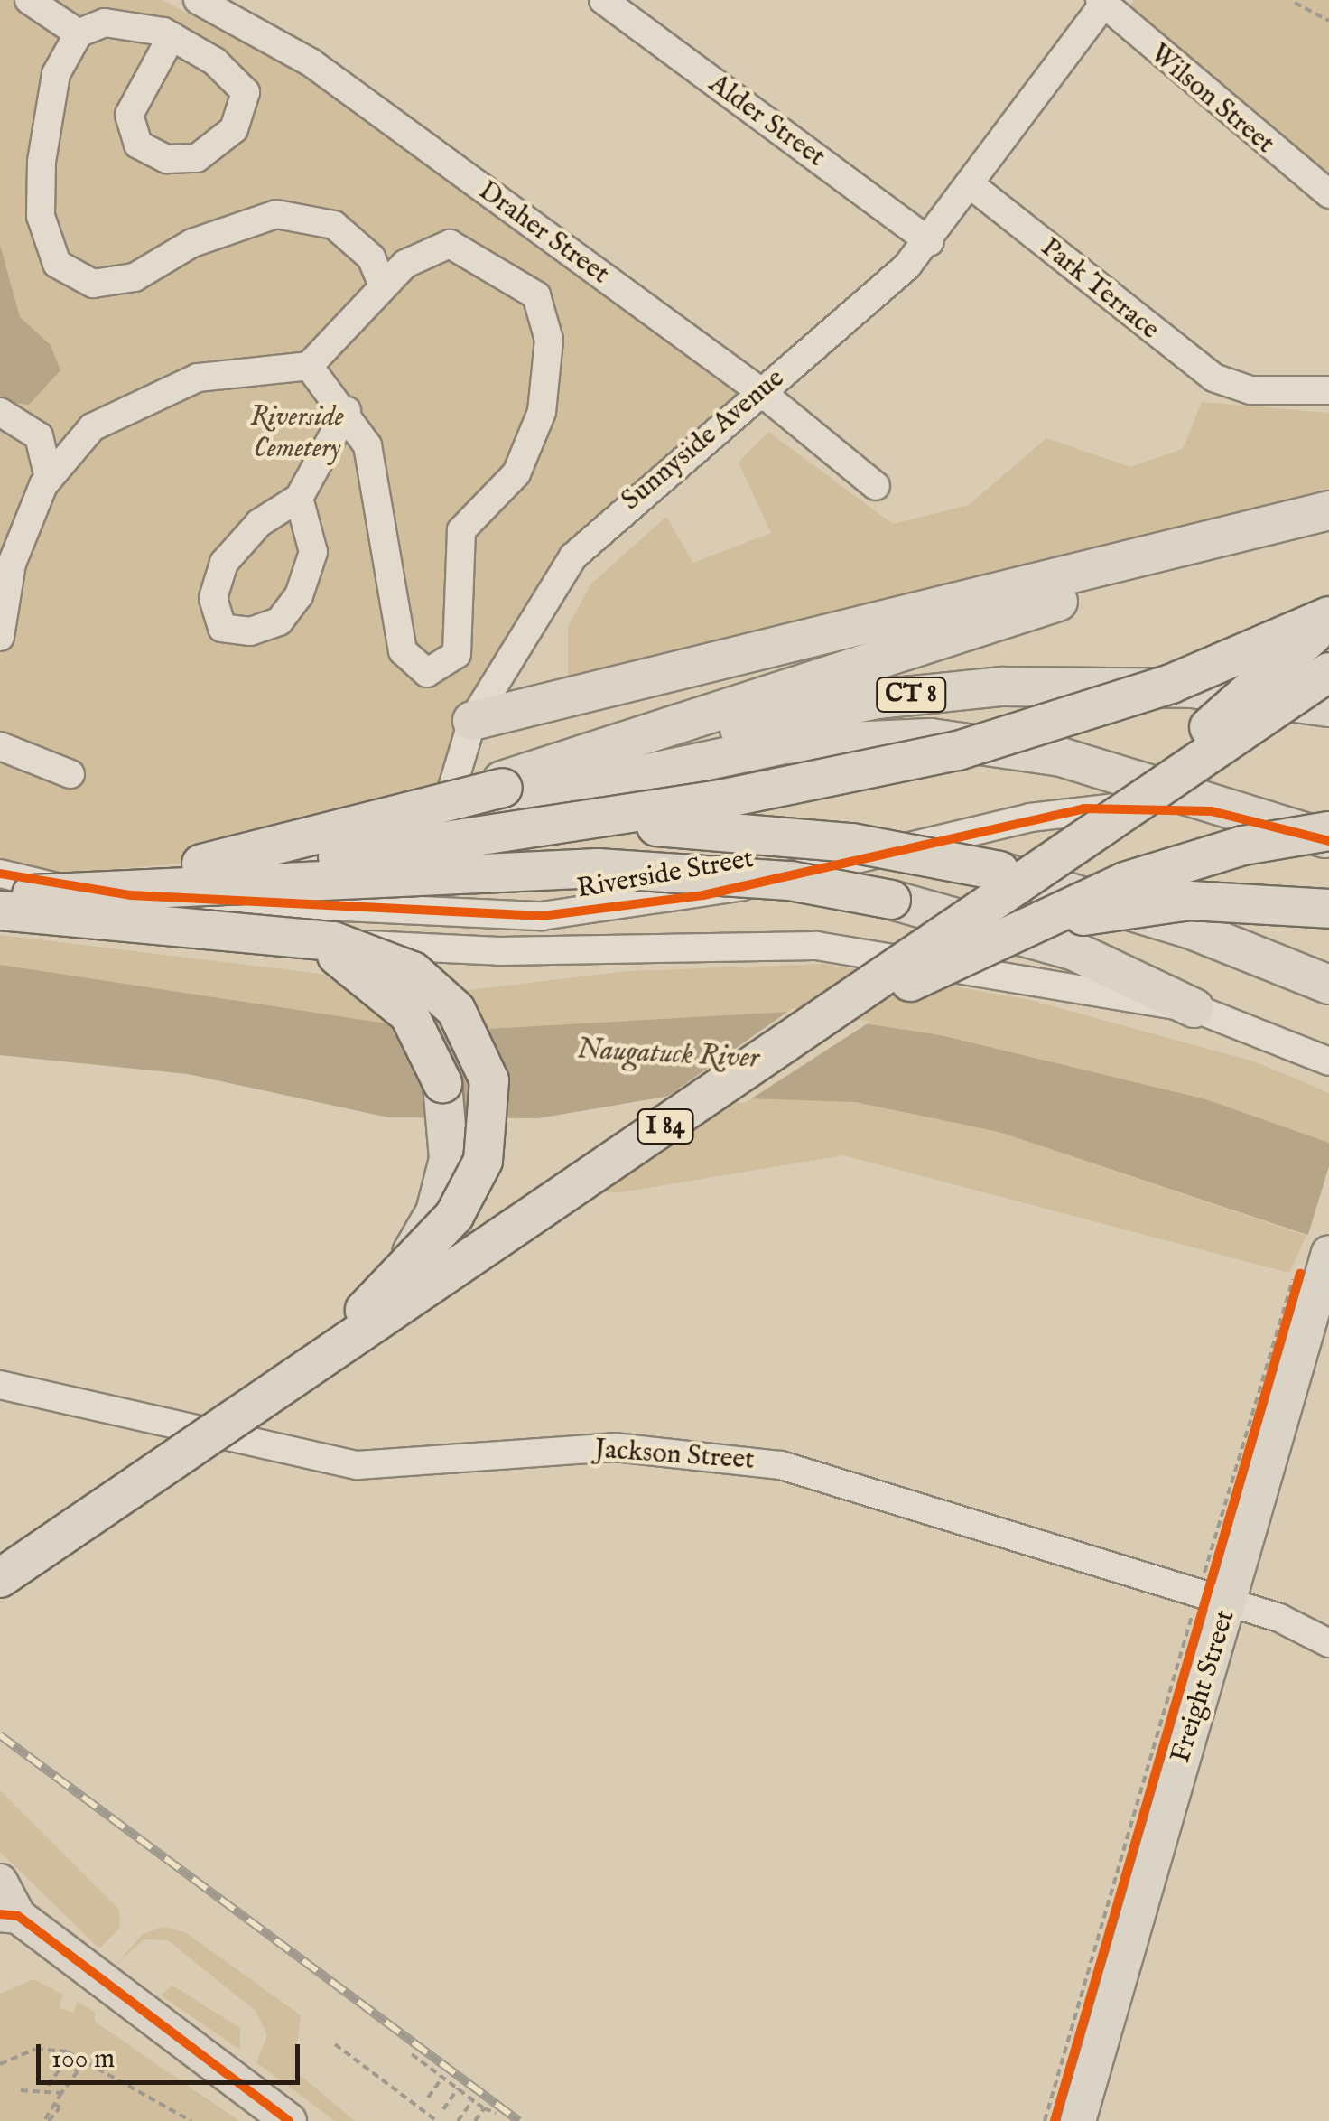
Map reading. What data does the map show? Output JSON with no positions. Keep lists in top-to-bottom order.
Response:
{
  "streets": {
    "highway": ["CT 8", "I 84"],
    "main road": ["Freight Street"],
    "street": [
      "Wilson Street",
      "Alder Street",
      "Draher Street",
      "Park Terrace",
      "Sunnyside Avenue",
      "Riverside Street",
      "Jackson Street"
    ]
  },
  "crossings": [
    ["Wilson Street", "Sunnyside Avenue"],
    ["Alder Street", "Sunnyside Avenue"],
    ["Draher Street", "Sunnyside Avenue"],
    ["Park Terrace", "Sunnyside Avenue"],
    ["Sunnyside Avenue", "Riverside Street"],
    ["Jackson Street", "Freight Street"]
  ],
  "water": ["Naugatuck River"],
  "parks": ["Riverside Cemetery"],
  "scale_bar": "100 m"
}
